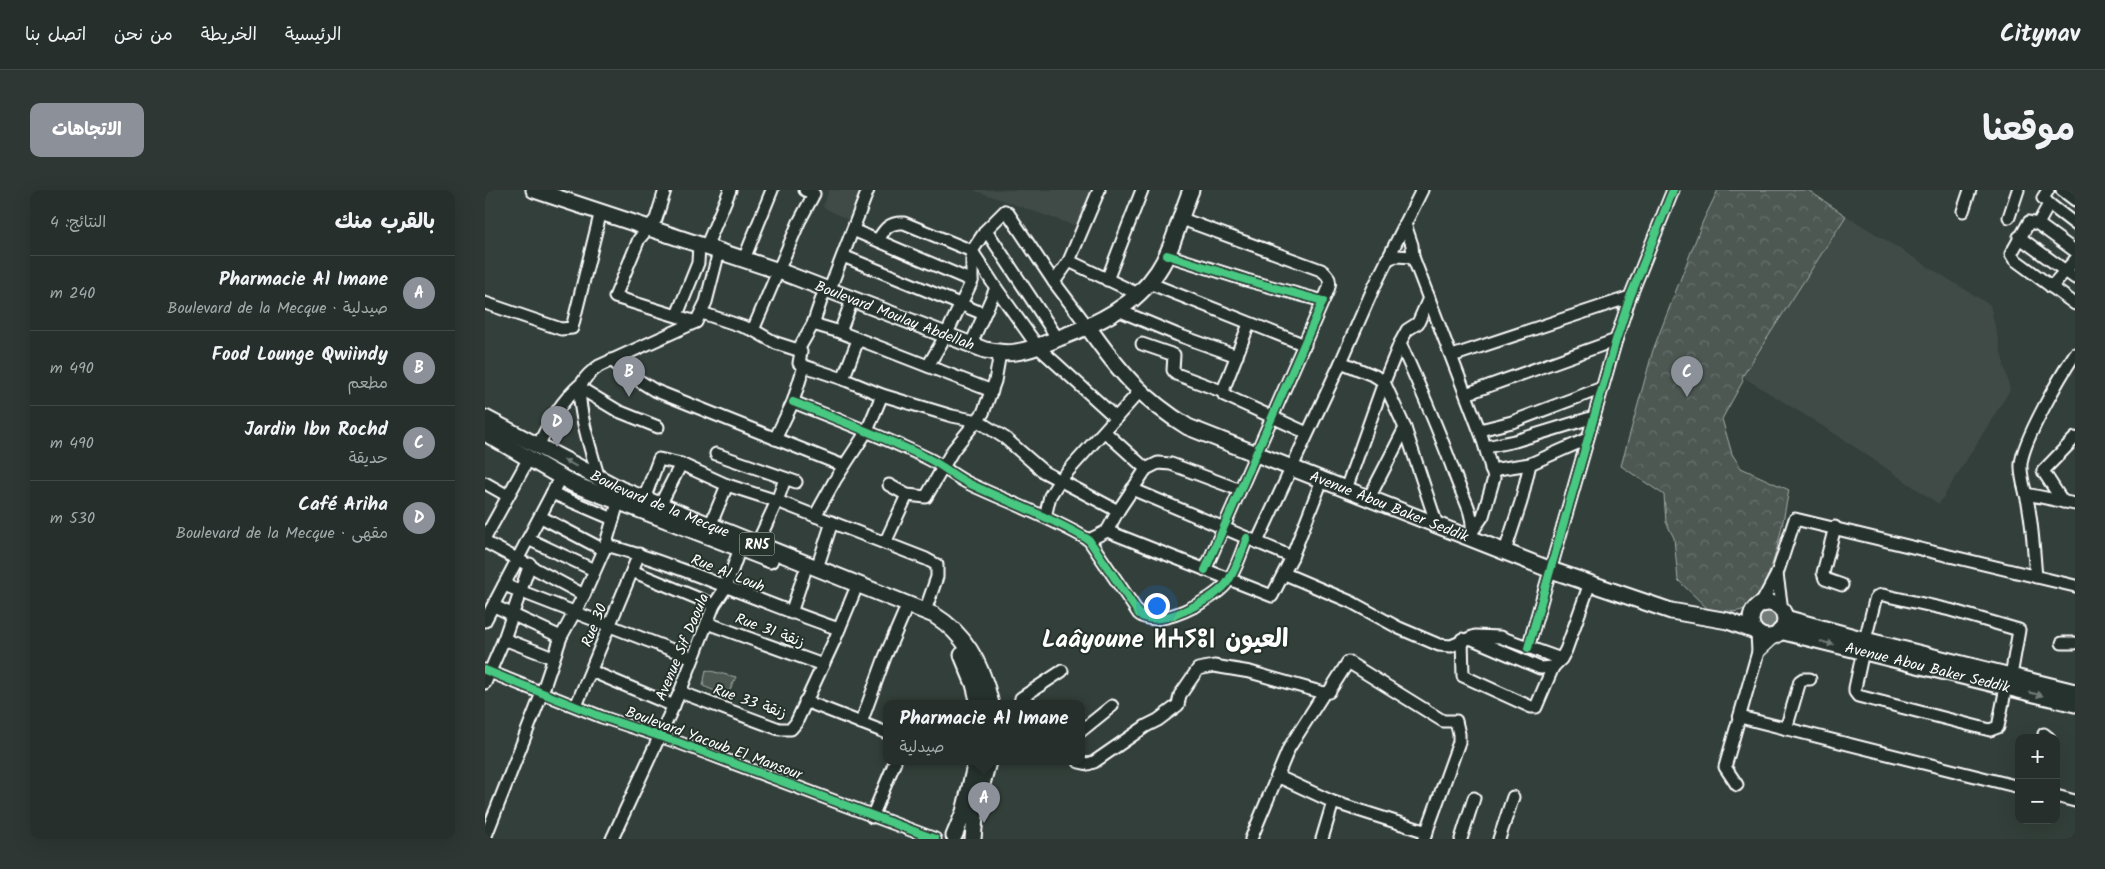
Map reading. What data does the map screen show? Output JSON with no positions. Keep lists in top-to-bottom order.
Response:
{
  "streets": {
    "main road": [
      "Boulevard Moulay Abdellah",
      "Boulevard de la Mecque",
      "Avenue Abou Baker Seddik",
      "RN5"
    ],
    "street": [
      "Rue Al Louh",
      "Rue 30",
      "Rue 31 زنقة",
      "Avenue Sif Daoula",
      "Rue 33 زنقة",
      "Boulevard Yacoub El Mansour"
    ]
  },
  "crossings": [
    ["Boulevard Moulay Abdellah", "Avenue Abou Baker Seddik"],
    ["Boulevard de la Mecque", "Avenue Sif Daoula"],
    ["Boulevard de la Mecque", "Rue 33 زنقة"],
    ["Rue Al Louh", "Rue 30"],
    ["Rue Al Louh", "Avenue Sif Daoula"],
    ["Rue Al Louh", "Rue 33 زنقة"],
    ["Rue 30", "Boulevard Yacoub El Mansour"],
    ["Rue 31 زنقة", "Avenue Sif Daoula"],
    ["Rue 31 زنقة", "Rue 33 زنقة"],
    ["Avenue Sif Daoula", "Rue 33 زنقة"],
    ["Avenue Sif Daoula", "Boulevard Yacoub El Mansour"]
  ],
  "districts": ["Laâyoune ⵍⵄⵢⵓⵏ العيون"],
  "page": {
    "header": "Citynav",
    "nav": [
      "الرئيسية",
      "الخريطة",
      "من نحن",
      "اتصل بنا"
    ],
    "title": "موقعنا",
    "buttons": "الاتجاهات",
    "heading": ["بالقرب منك", "النتائج: 4"],
    "list": [
      {
        "mark": "A",
        "name": "Pharmacie Al Imane",
        "note": "صيدلية · Boulevard de la Mecque",
        "value": "240 m"
      },
      {
        "mark": "B",
        "name": "Food Lounge Qwiindy",
        "note": "مطعم",
        "value": "490 m"
      },
      {
        "mark": "C",
        "name": "Jardin Ibn Rochd",
        "note": "حديقة",
        "value": "490 m"
      },
      {
        "mark": "D",
        "name": "Café Ariha",
        "note": "مقهى · Boulevard de la Mecque",
        "value": "530 m"
      }
    ],
    "pins": [
      "B",
      "C",
      "D",
      "A"
    ],
    "popup": ["Pharmacie Al Imane", "صيدلية"],
    "map_buttons": ["+", "−"]
  }
}
